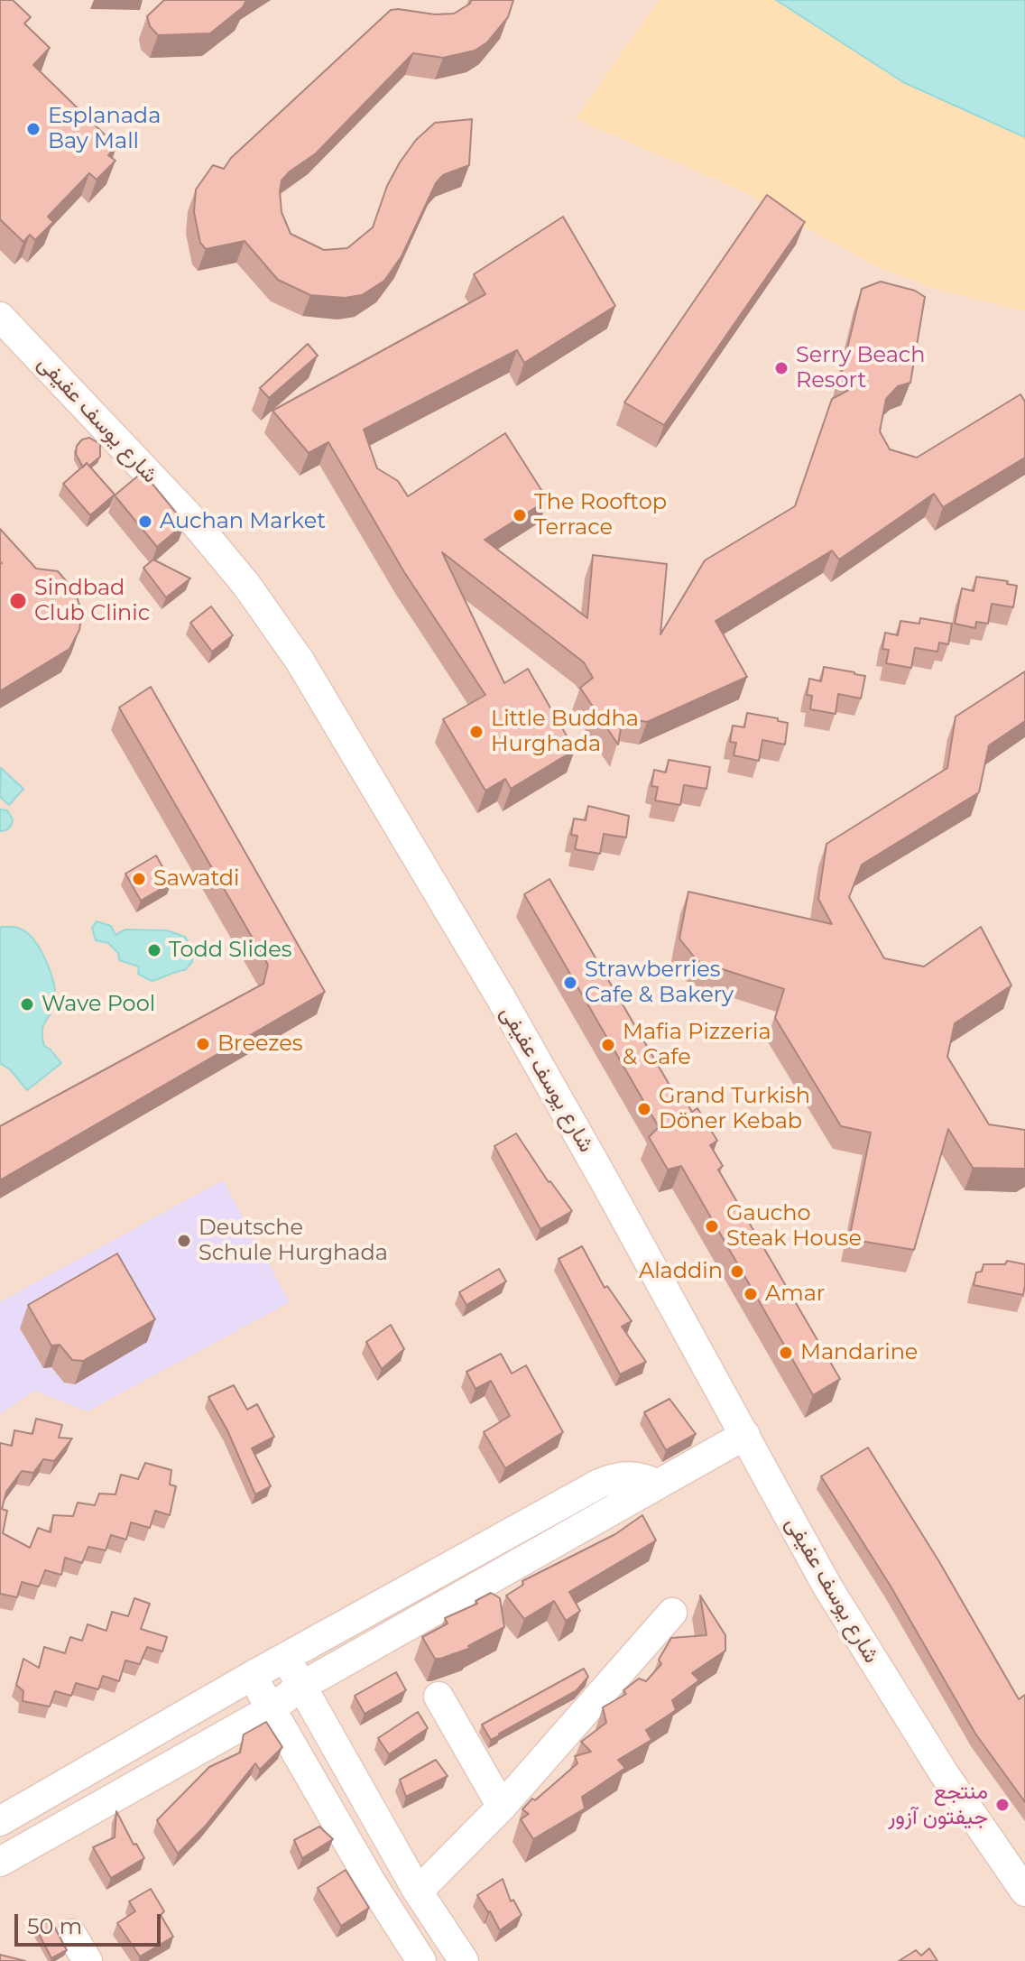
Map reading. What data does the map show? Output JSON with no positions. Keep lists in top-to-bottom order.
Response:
{
  "streets": {
    "street": ["شارع يوسف عفيفى"]
  },
  "places": [
    "Esplanada Bay Mall",
    "Serry Beach Resort",
    "The Rooftop Terrace",
    "Auchan Market",
    "Sindbad Club Clinic",
    "Little Buddha Hurghada",
    "Sawatdi",
    "Todd Slides",
    "Strawberries Cafe & Bakery",
    "Wave Pool",
    "Breezes",
    "Mafia Pizzeria & Cafe",
    "Grand Turkish Döner Kebab",
    "Gaucho Steak House",
    "Deutsche Schule Hurghada",
    "Aladdin",
    "Amar",
    "Mandarine",
    "منتجع جيفتون آزور"
  ],
  "scale_bar": "50 m"
}
